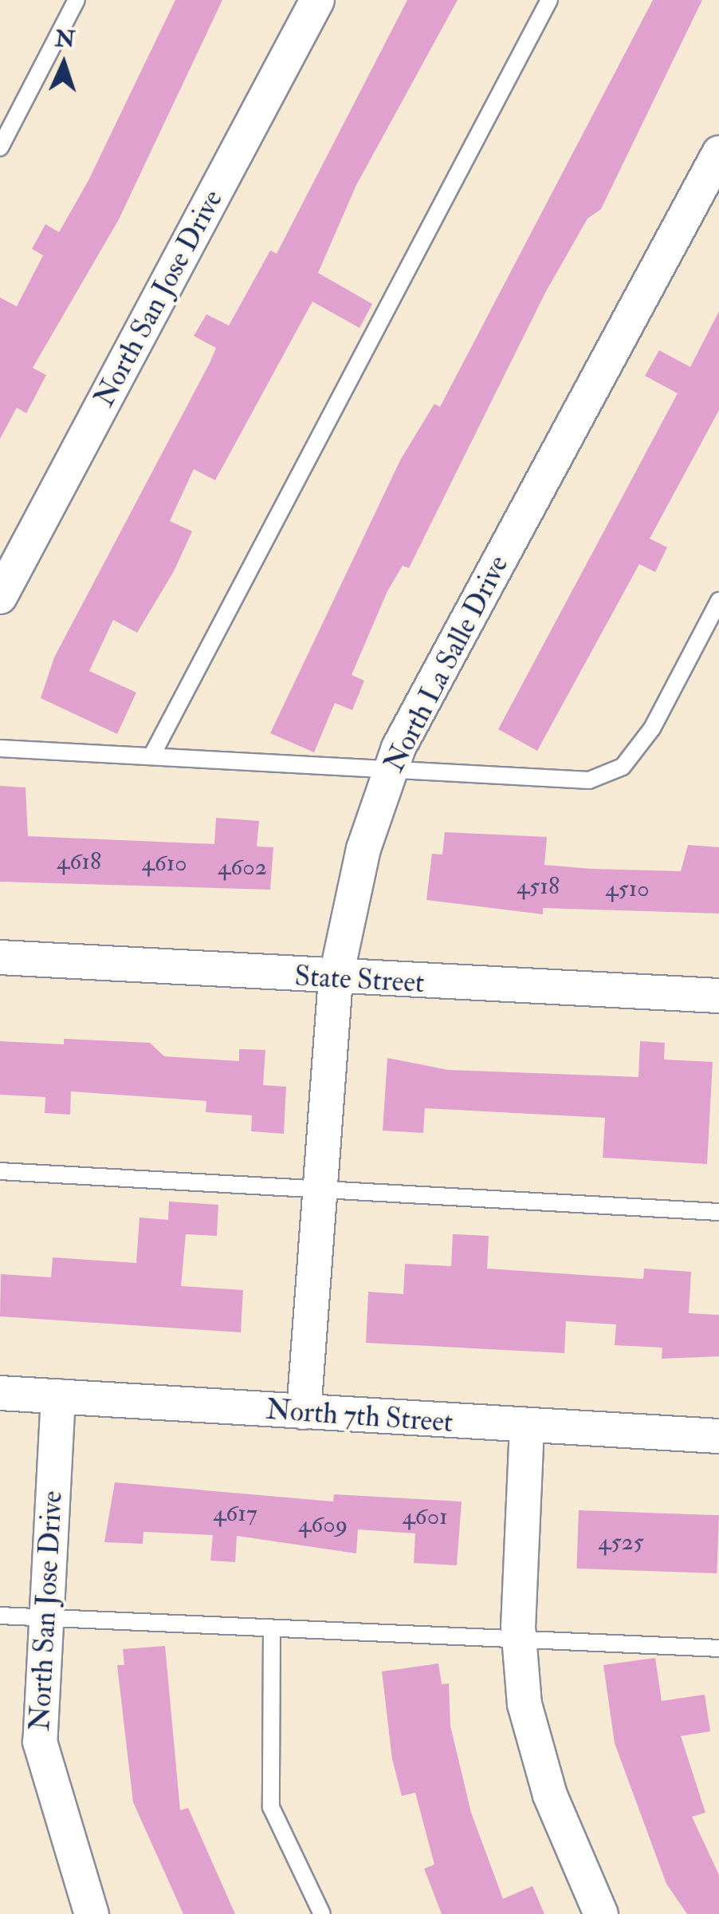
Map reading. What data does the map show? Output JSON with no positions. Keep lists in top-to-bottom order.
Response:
{
  "streets": {
    "street": [
      "North San Jose Drive",
      "North La Salle Drive",
      "State Street",
      "North 7th Street"
    ]
  },
  "crossings": [
    ["North San Jose Drive", "North 7th Street"],
    ["North La Salle Drive", "State Street"],
    ["North La Salle Drive", "North 7th Street"]
  ],
  "house_numbers": [
    "4618",
    "4610",
    "4602",
    "4518",
    "4510",
    "4617",
    "4601",
    "4609",
    "4525"
  ],
  "north": "top"
}
